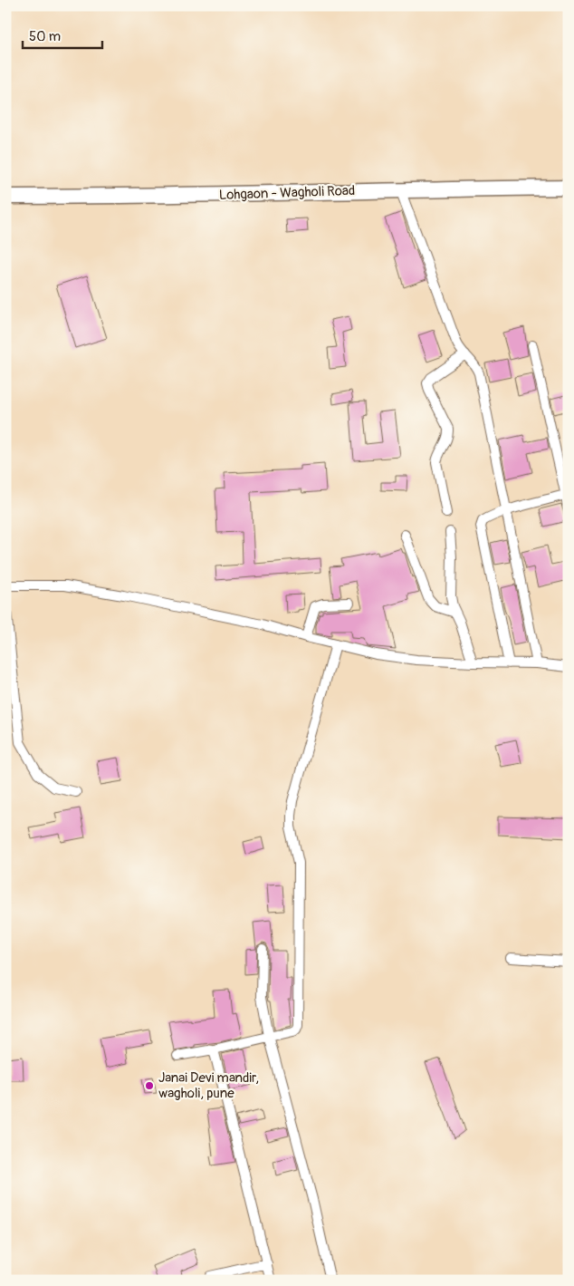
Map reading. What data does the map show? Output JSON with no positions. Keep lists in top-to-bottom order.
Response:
{
  "streets": {
    "main road": ["Lohgaon - Wagholi Road"]
  },
  "places": ["Janai Devi mandir, wagholi, pune"],
  "scale_bar": "50 m"
}
